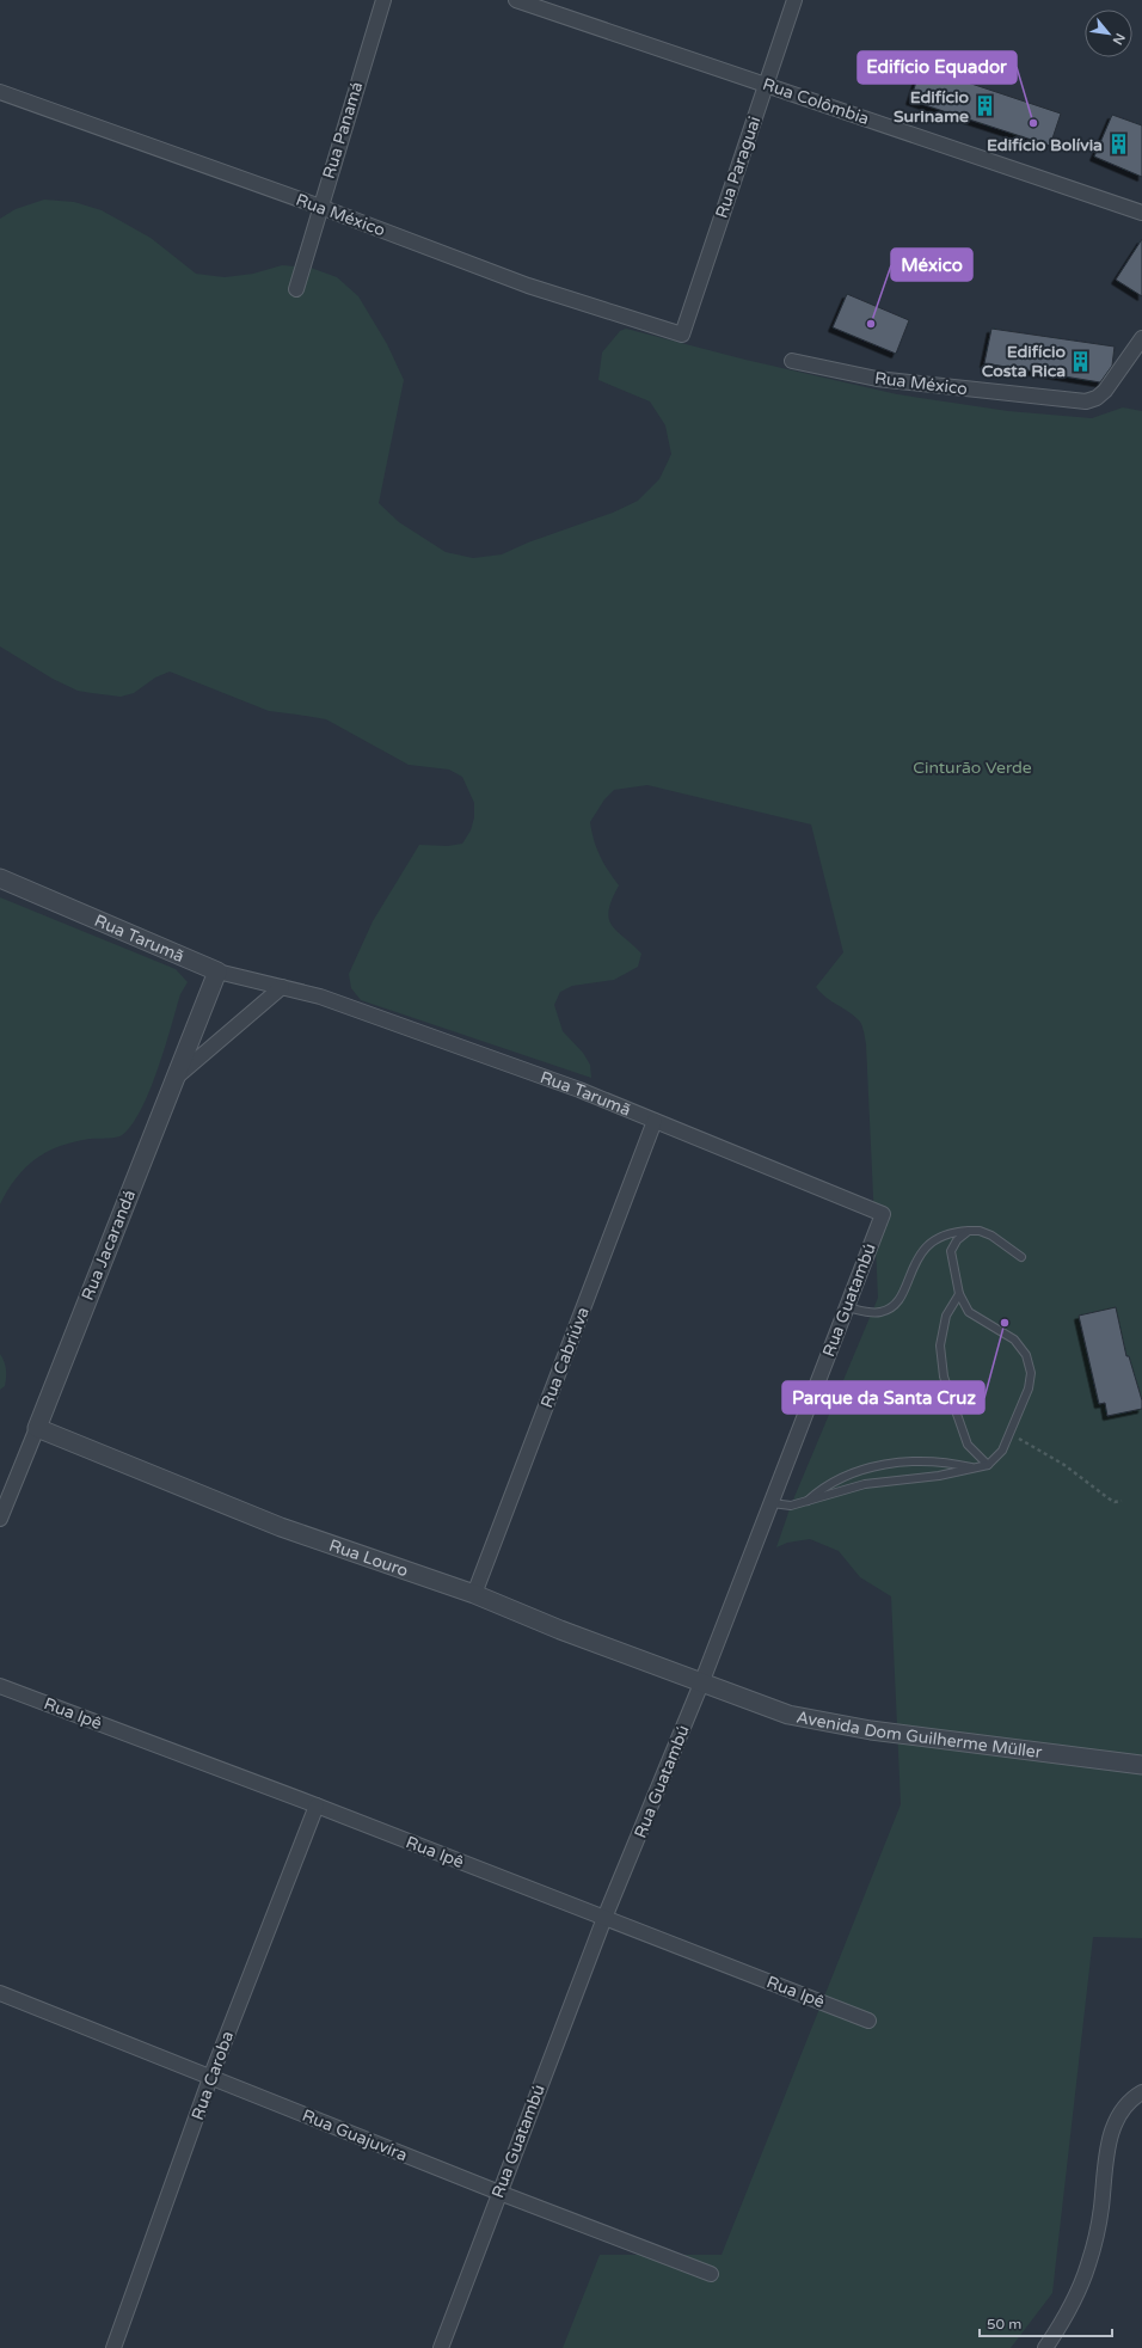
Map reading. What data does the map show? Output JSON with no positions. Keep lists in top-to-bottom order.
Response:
{
  "streets": {
    "street": [
      "Rua Colômbia",
      "Rua Panamá",
      "Rua Paraguai",
      "Rua México",
      "Rua Tarumã",
      "Rua Jacarandá",
      "Rua Guatambú",
      "Rua Cabriúva",
      "Rua Louro",
      "Rua Ipê",
      "Avenida Dom Guilherme Müller",
      "Rua Caroba",
      "Rua Guajuvíra"
    ]
  },
  "crossings": [
    ["Rua Colômbia", "Rua Paraguai"],
    ["Rua Panamá", "Rua México"],
    ["Rua Paraguai", "Rua México"],
    ["Rua Tarumã", "Rua Jacarandá"],
    ["Rua Tarumã", "Rua Guatambú"],
    ["Rua Tarumã", "Rua Cabriúva"],
    ["Rua Jacarandá", "Rua Louro"],
    ["Rua Guatambú", "Rua Louro"],
    ["Rua Guatambú", "Rua Ipê"],
    ["Rua Guatambú", "Avenida Dom Guilherme Müller"],
    ["Rua Guatambú", "Rua Guajuvíra"],
    ["Rua Cabriúva", "Rua Louro"],
    ["Rua Louro", "Avenida Dom Guilherme Müller"],
    ["Rua Ipê", "Rua Caroba"],
    ["Rua Caroba", "Rua Guajuvíra"]
  ],
  "parks": ["Cinturão Verde"],
  "places": {
    "building": ["Edifício Suriname", "Edifício Bolívia", "Edifício Costa Rica"],
    "other": ["Edifício Equador", "México", "Parque da Santa Cruz"]
  },
  "scale_bar": "50 m",
  "north": "bottom right"
}
